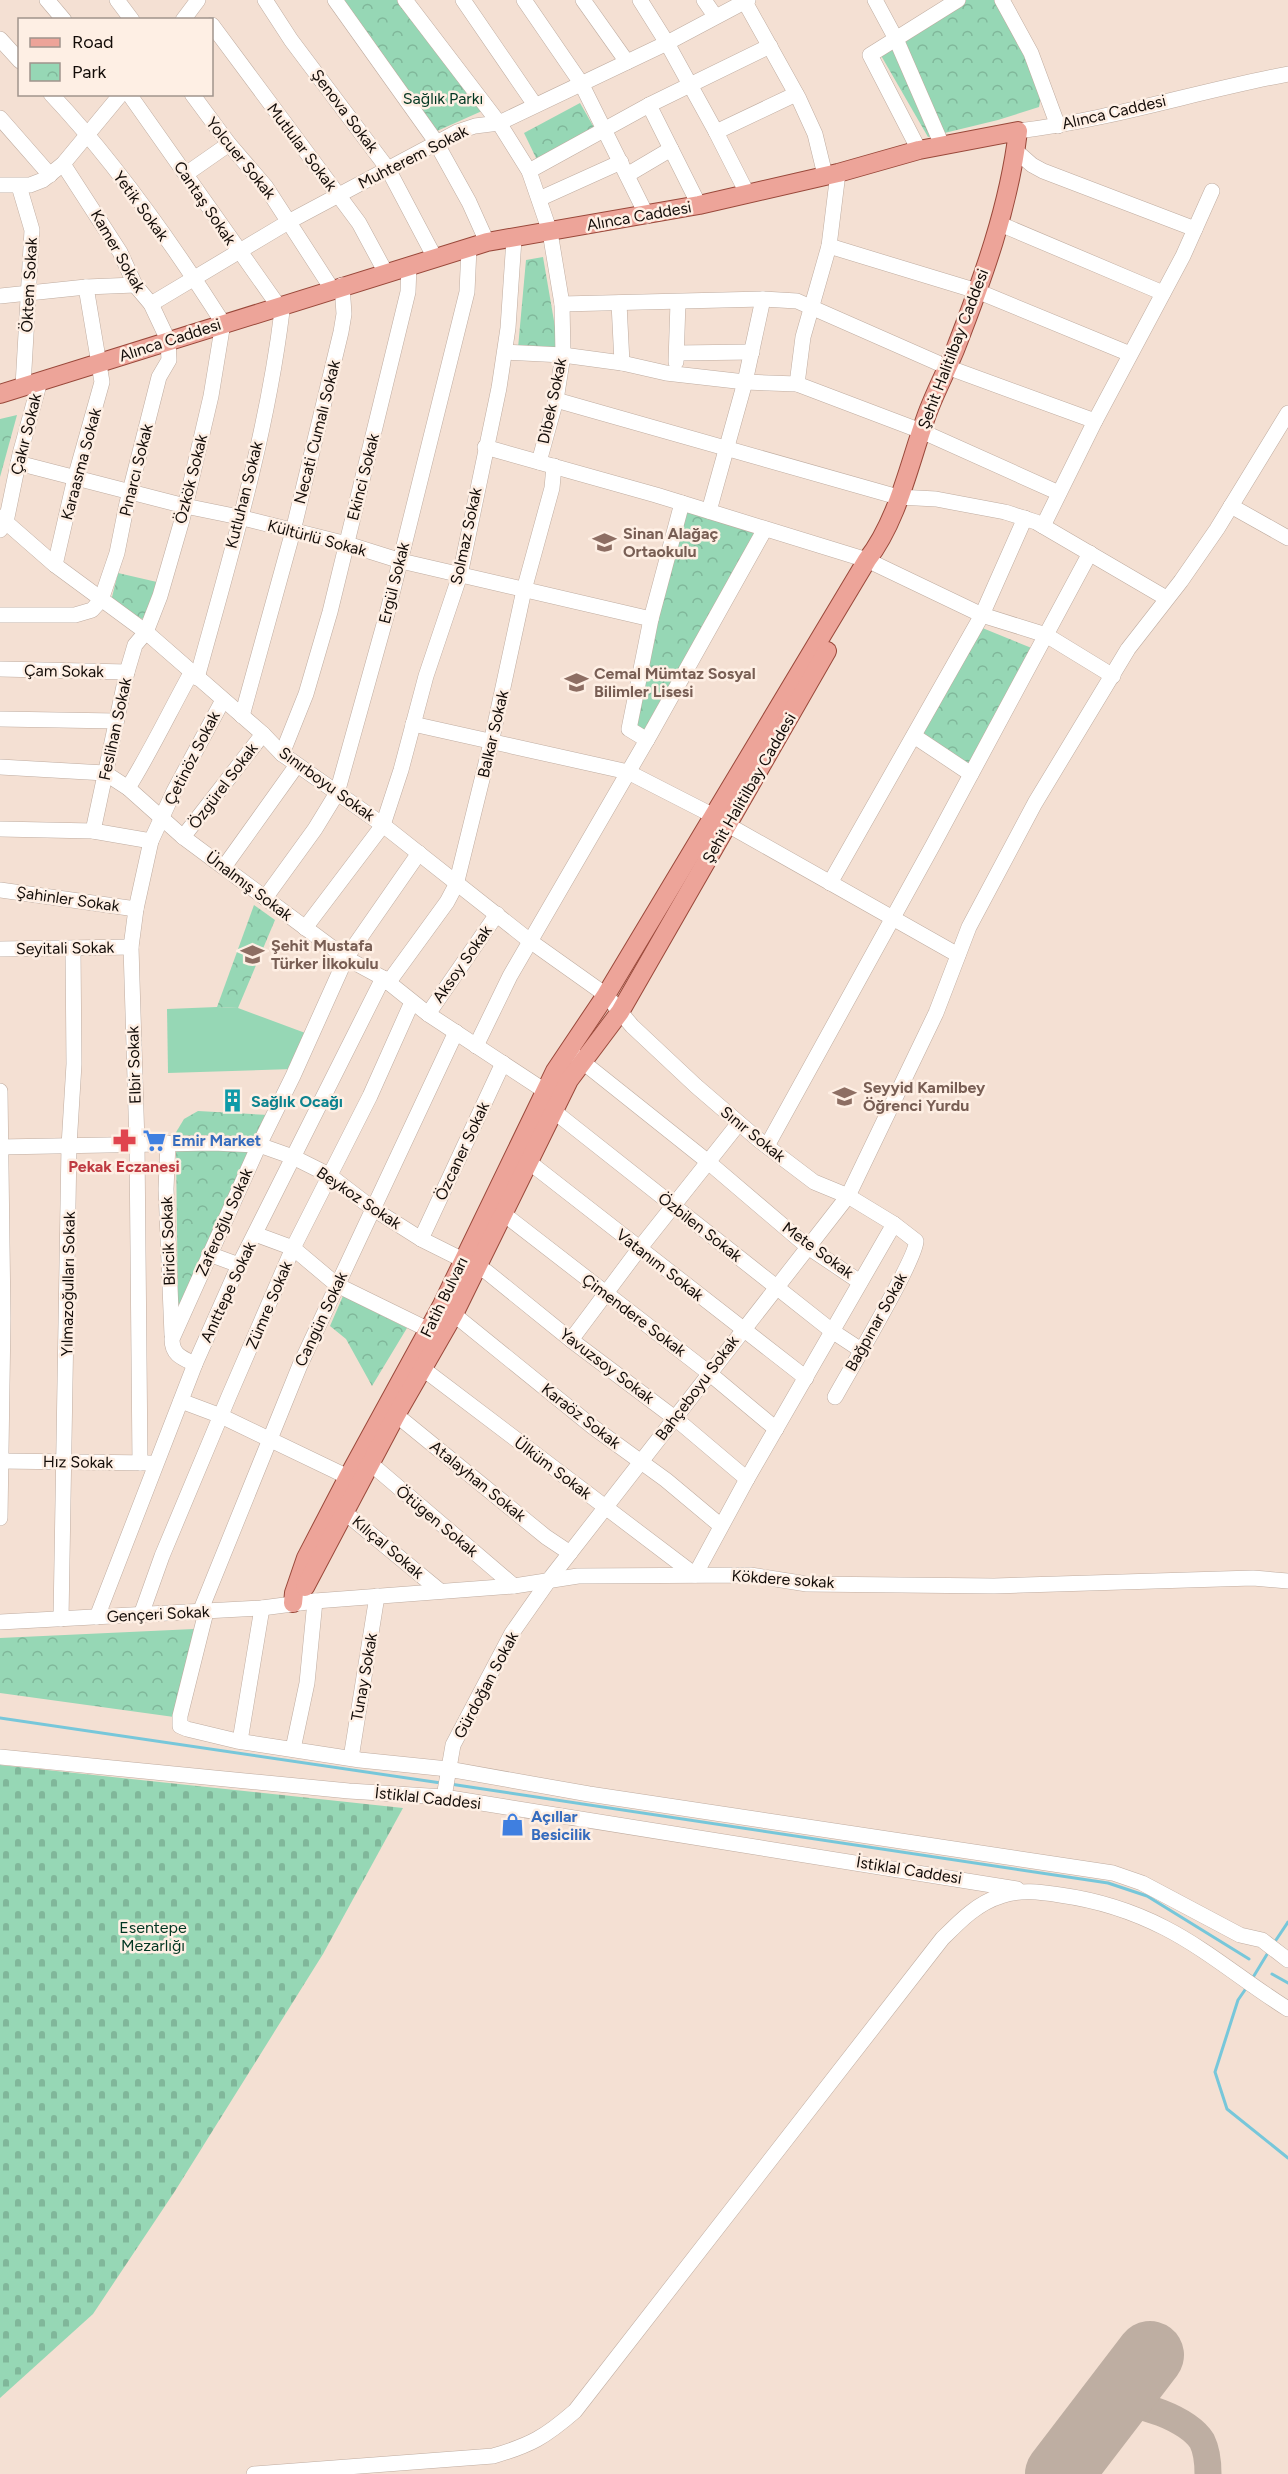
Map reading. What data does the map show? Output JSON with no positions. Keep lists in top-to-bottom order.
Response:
{
  "streets": {
    "main road": ["Alınca Caddesi", "Şehit Halitilbay Caddesi", "Fatih Bulvarı"],
    "street": [
      "Şenova Sokak",
      "Mutlular Sokak",
      "Muhterem Sokak",
      "Yolcuer Sokak",
      "Cantaş Sokak",
      "Yetik Sokak",
      "Kamer Sokak",
      "Öktem Sokak",
      "Dibek Sokak",
      "Necati Cumalı Sokak",
      "Çakır Sokak",
      "Karaasma Sokak",
      "Pınarcı Sokak",
      "Ekinci Sokak",
      "Özkök Sokak",
      "Kutluhan Sokak",
      "Solmaz Sokak",
      "Kültürlü Sokak",
      "Ergül Sokak",
      "Çam Sokak",
      "Feslihan Sokak",
      "Balkar Sokak",
      "Çetinöz Sokak",
      "Sınırboyu Sokak",
      "Özgürel Sokak",
      "Ünalmış Sokak",
      "Şahinler Sokak",
      "Seyitali Sokak",
      "Aksoy Sokak",
      "Elbir Sokak",
      "Sınır Sokak",
      "Özcaner Sokak",
      "Beykoz Sokak",
      "Zaferoğlu Sokak",
      "Özbilen Sokak",
      "Biricik Sokak",
      "Mete Sokak",
      "Vatanım Sokak",
      "Yılmazoğulları Sokak",
      "Anıttepe Sokak",
      "Zümre Sokak",
      "Çimendere Sokak",
      "Cangün Sokak",
      "Bağpınar Sokak",
      "Yavuzsoy Sokak",
      "Bahçeboyu Sokak",
      "Karaöz Sokak",
      "Hız Sokak",
      "Ülküm Sokak",
      "Atalayhan Sokak",
      "Ötügen Sokak",
      "Kılıçal Sokak",
      "Kökdere sokak",
      "Gençeri Sokak",
      "Tunay Sokak",
      "Gürdoğan Sokak",
      "İstiklal Caddesi"
    ]
  },
  "crossings": [
    ["Şenova Sokak", "Alınca Caddesi"],
    ["Şenova Sokak", "Muhterem Sokak"],
    ["Alınca Caddesi", "Mutlular Sokak"],
    ["Alınca Caddesi", "Yolcuer Sokak"],
    ["Alınca Caddesi", "Cantaş Sokak"],
    ["Alınca Caddesi", "Yetik Sokak"],
    ["Alınca Caddesi", "Kamer Sokak"],
    ["Alınca Caddesi", "Öktem Sokak"],
    ["Alınca Caddesi", "Şehit Halitilbay Caddesi"],
    ["Alınca Caddesi", "Dibek Sokak"],
    ["Alınca Caddesi", "Necati Cumalı Sokak"],
    ["Alınca Caddesi", "Çakır Sokak"],
    ["Alınca Caddesi", "Karaasma Sokak"],
    ["Alınca Caddesi", "Pınarcı Sokak"],
    ["Alınca Caddesi", "Ekinci Sokak"],
    ["Alınca Caddesi", "Özkök Sokak"],
    ["Alınca Caddesi", "Kutluhan Sokak"],
    ["Alınca Caddesi", "Solmaz Sokak"],
    ["Alınca Caddesi", "Ergül Sokak"],
    ["Mutlular Sokak", "Muhterem Sokak"],
    ["Muhterem Sokak", "Yolcuer Sokak"],
    ["Muhterem Sokak", "Cantaş Sokak"],
    ["Muhterem Sokak", "Yetik Sokak"],
    ["Muhterem Sokak", "Kamer Sokak"],
    ["Muhterem Sokak", "Dibek Sokak"],
    ["Yolcuer Sokak", "Necati Cumalı Sokak"],
    ["Cantaş Sokak", "Kutluhan Sokak"],
    ["Yetik Sokak", "Özkök Sokak"],
    ["Kamer Sokak", "Pınarcı Sokak"],
    ["Öktem Sokak", "Çakır Sokak"],
    ["Şehit Halitilbay Caddesi", "Sınırboyu Sokak"],
    ["Şehit Halitilbay Caddesi", "Sınır Sokak"],
    ["Şehit Halitilbay Caddesi", "Mete Sokak"],
    ["Dibek Sokak", "Balkar Sokak"],
    ["Necati Cumalı Sokak", "Kültürlü Sokak"],
    ["Necati Cumalı Sokak", "Sınırboyu Sokak"],
    ["Çakır Sokak", "Kültürlü Sokak"],
    ["Çakır Sokak", "Sınırboyu Sokak"],
    ["Karaasma Sokak", "Kültürlü Sokak"],
    ["Karaasma Sokak", "Sınırboyu Sokak"],
    ["Pınarcı Sokak", "Kültürlü Sokak"],
    ["Pınarcı Sokak", "Sınırboyu Sokak"],
    ["Ekinci Sokak", "Kültürlü Sokak"],
    ["Ekinci Sokak", "Sınırboyu Sokak"],
    ["Özkök Sokak", "Kültürlü Sokak"],
    ["Özkök Sokak", "Feslihan Sokak"],
    ["Özkök Sokak", "Sınırboyu Sokak"],
    ["Kutluhan Sokak", "Kültürlü Sokak"],
    ["Kutluhan Sokak", "Sınırboyu Sokak"],
    ["Kutluhan Sokak", "Ünalmış Sokak"],
    ["Solmaz Sokak", "Kültürlü Sokak"],
    ["Solmaz Sokak", "Sınırboyu Sokak"],
    ["Kültürlü Sokak", "Ergül Sokak"],
    ["Kültürlü Sokak", "Balkar Sokak"],
    ["Ergül Sokak", "Sınırboyu Sokak"],
    ["Ergül Sokak", "Ünalmış Sokak"],
    ["Çam Sokak", "Feslihan Sokak"],
    ["Feslihan Sokak", "Sınırboyu Sokak"],
    ["Feslihan Sokak", "Ünalmış Sokak"],
    ["Balkar Sokak", "Sınırboyu Sokak"],
    ["Balkar Sokak", "Ünalmış Sokak"],
    ["Balkar Sokak", "Anıttepe Sokak"],
    ["Çetinöz Sokak", "Sınırboyu Sokak"],
    ["Çetinöz Sokak", "Ünalmış Sokak"],
    ["Çetinöz Sokak", "Elbir Sokak"],
    ["Sınırboyu Sokak", "Özgürel Sokak"],
    ["Sınırboyu Sokak", "Aksoy Sokak"],
    ["Sınırboyu Sokak", "Sınır Sokak"],
    ["Sınırboyu Sokak", "Zaferoğlu Sokak"],
    ["Özgürel Sokak", "Ünalmış Sokak"],
    ["Ünalmış Sokak", "Aksoy Sokak"],
    ["Ünalmış Sokak", "Elbir Sokak"],
    ["Ünalmış Sokak", "Özcaner Sokak"],
    ["Ünalmış Sokak", "Zaferoğlu Sokak"],
    ["Ünalmış Sokak", "Özbilen Sokak"],
    ["Ünalmış Sokak", "Anıttepe Sokak"],
    ["Ünalmış Sokak", "Zümre Sokak"],
    ["Ünalmış Sokak", "Cangün Sokak"],
    ["Şahinler Sokak", "Elbir Sokak"],
    ["Seyitali Sokak", "Elbir Sokak"],
    ["Seyitali Sokak", "Yılmazoğulları Sokak"],
    ["Elbir Sokak", "Beykoz Sokak"],
    ["Elbir Sokak", "Hız Sokak"],
    ["Sınır Sokak", "Bağpınar Sokak"],
    ["Sınır Sokak", "Bahçeboyu Sokak"],
    ["Özcaner Sokak", "Beykoz Sokak"],
    ["Beykoz Sokak", "Zaferoğlu Sokak"],
    ["Beykoz Sokak", "Biricik Sokak"],
    ["Beykoz Sokak", "Yılmazoğulları Sokak"],
    ["Beykoz Sokak", "Anıttepe Sokak"],
    ["Beykoz Sokak", "Zümre Sokak"],
    ["Beykoz Sokak", "Cangün Sokak"],
    ["Beykoz Sokak", "Yavuzsoy Sokak"],
    ["Zaferoğlu Sokak", "Biricik Sokak"],
    ["Özbilen Sokak", "Mete Sokak"],
    ["Özbilen Sokak", "Bağpınar Sokak"],
    ["Özbilen Sokak", "Bahçeboyu Sokak"],
    ["Mete Sokak", "Vatanım Sokak"],
    ["Mete Sokak", "Çimendere Sokak"],
    ["Mete Sokak", "Yavuzsoy Sokak"],
    ["Mete Sokak", "Bahçeboyu Sokak"],
    ["Mete Sokak", "Karaöz Sokak"],
    ["Mete Sokak", "Ülküm Sokak"],
    ["Mete Sokak", "Kökdere sokak"],
    ["Vatanım Sokak", "Bahçeboyu Sokak"],
    ["Yılmazoğulları Sokak", "Hız Sokak"],
    ["Yılmazoğulları Sokak", "Gençeri Sokak"],
    ["Anıttepe Sokak", "Hız Sokak"],
    ["Anıttepe Sokak", "Gençeri Sokak"],
    ["Fatih Bulvarı", "Karaöz Sokak"],
    ["Fatih Bulvarı", "Ülküm Sokak"],
    ["Zümre Sokak", "Gençeri Sokak"],
    ["Çimendere Sokak", "Bahçeboyu Sokak"],
    ["Cangün Sokak", "Gençeri Sokak"],
    ["Yavuzsoy Sokak", "Bahçeboyu Sokak"],
    ["Bahçeboyu Sokak", "Karaöz Sokak"],
    ["Bahçeboyu Sokak", "Ülküm Sokak"],
    ["Bahçeboyu Sokak", "Atalayhan Sokak"],
    ["Bahçeboyu Sokak", "Kökdere sokak"],
    ["Bahçeboyu Sokak", "Gürdoğan Sokak"],
    ["Ülküm Sokak", "Kökdere sokak"],
    ["Ötügen Sokak", "Kökdere sokak"],
    ["Kılıçal Sokak", "Kökdere sokak"],
    ["Kökdere sokak", "Gençeri Sokak"],
    ["Kökdere sokak", "Tunay Sokak"],
    ["Kökdere sokak", "Gürdoğan Sokak"],
    ["Gürdoğan Sokak", "İstiklal Caddesi"]
  ],
  "parks": ["Sağlık Parkı", "Esentepe Mezarlığı"],
  "places": {
    "school or university": [
      "Sinan Alağaç Ortaokulu",
      "Cemal Mümtaz Sosyal Bilimler Lisesi",
      "Şehit Mustafa Türker İlkokulu",
      "Seyyid Kamilbey Öğrenci Yurdu"
    ],
    "building": ["Sağlık Ocağı"],
    "supermarket": ["Emir Market"],
    "pharmacy": ["Pekak Eczanesi"],
    "shop": ["Açıllar Besicilik"]
  },
  "legend": ["Road", "Park"]
}
